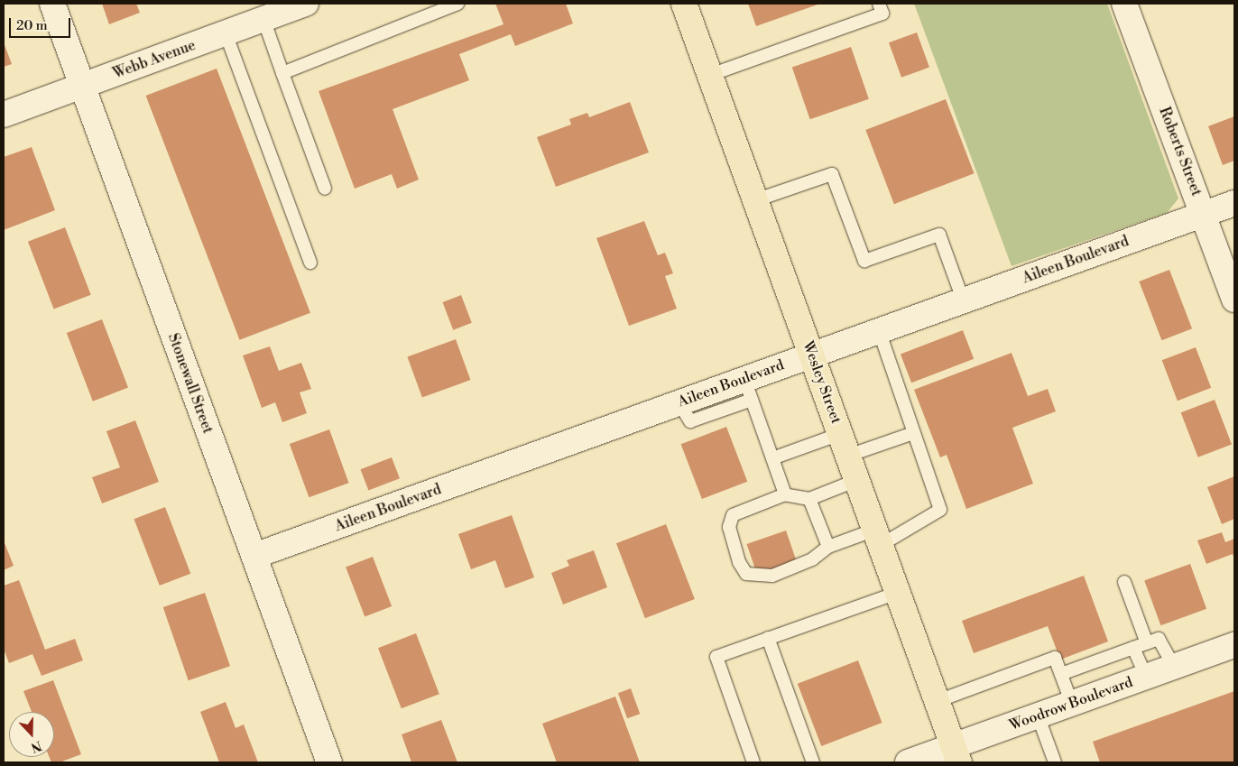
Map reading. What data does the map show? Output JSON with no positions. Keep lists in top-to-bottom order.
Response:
{
  "streets": {
    "main road": ["Wesley Street"],
    "street": [
      "Webb Avenue",
      "Roberts Street",
      "Aileen Boulevard",
      "Stonewall Street",
      "Woodrow Boulevard"
    ]
  },
  "crossings": [
    ["Webb Avenue", "Stonewall Street"],
    ["Roberts Street", "Aileen Boulevard"],
    ["Aileen Boulevard", "Wesley Street"],
    ["Aileen Boulevard", "Stonewall Street"],
    ["Wesley Street", "Woodrow Boulevard"]
  ],
  "scale_bar": "20 m",
  "north": "bottom"
}
